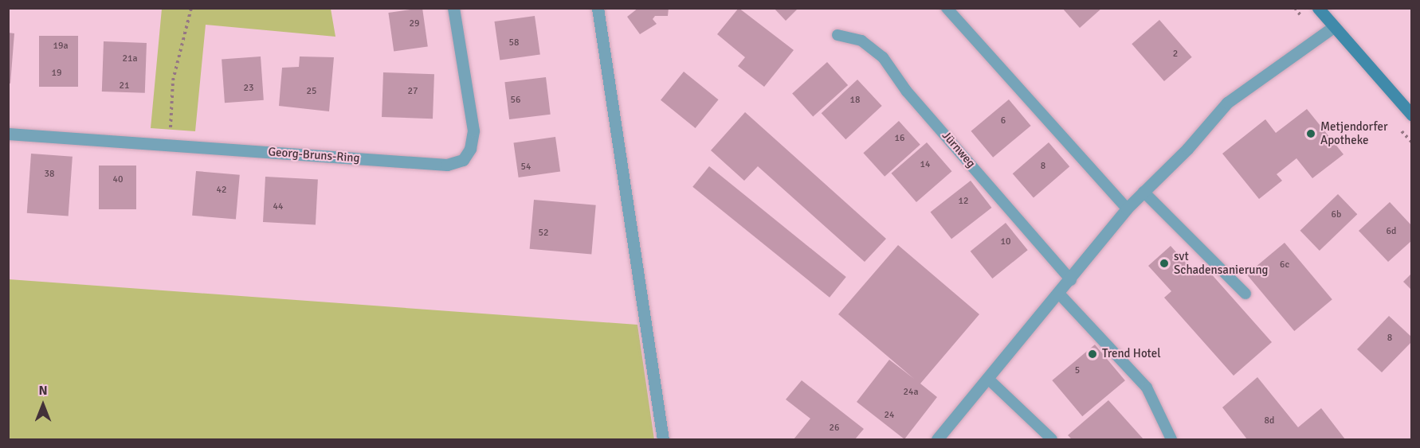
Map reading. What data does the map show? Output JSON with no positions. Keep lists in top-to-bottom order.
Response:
{
  "streets": {
    "street": ["Georg-Bruns-Ring"],
    "lane": ["Jürnweg"]
  },
  "places": ["Metjendorfer Apotheke", "svt Schadensanierung", "Trend Hotel"],
  "house_numbers": [
    "29",
    "58",
    "19a",
    "2",
    "21a",
    "19",
    "21",
    "23",
    "25",
    "27",
    "56",
    "18",
    "6",
    "16",
    "14",
    "8",
    "54",
    "38",
    "40",
    "42",
    "12",
    "44",
    "6b",
    "6d",
    "52",
    "10",
    "6c",
    "8",
    "5",
    "24a",
    "24",
    "8d",
    "26"
  ],
  "north": "top"
}
